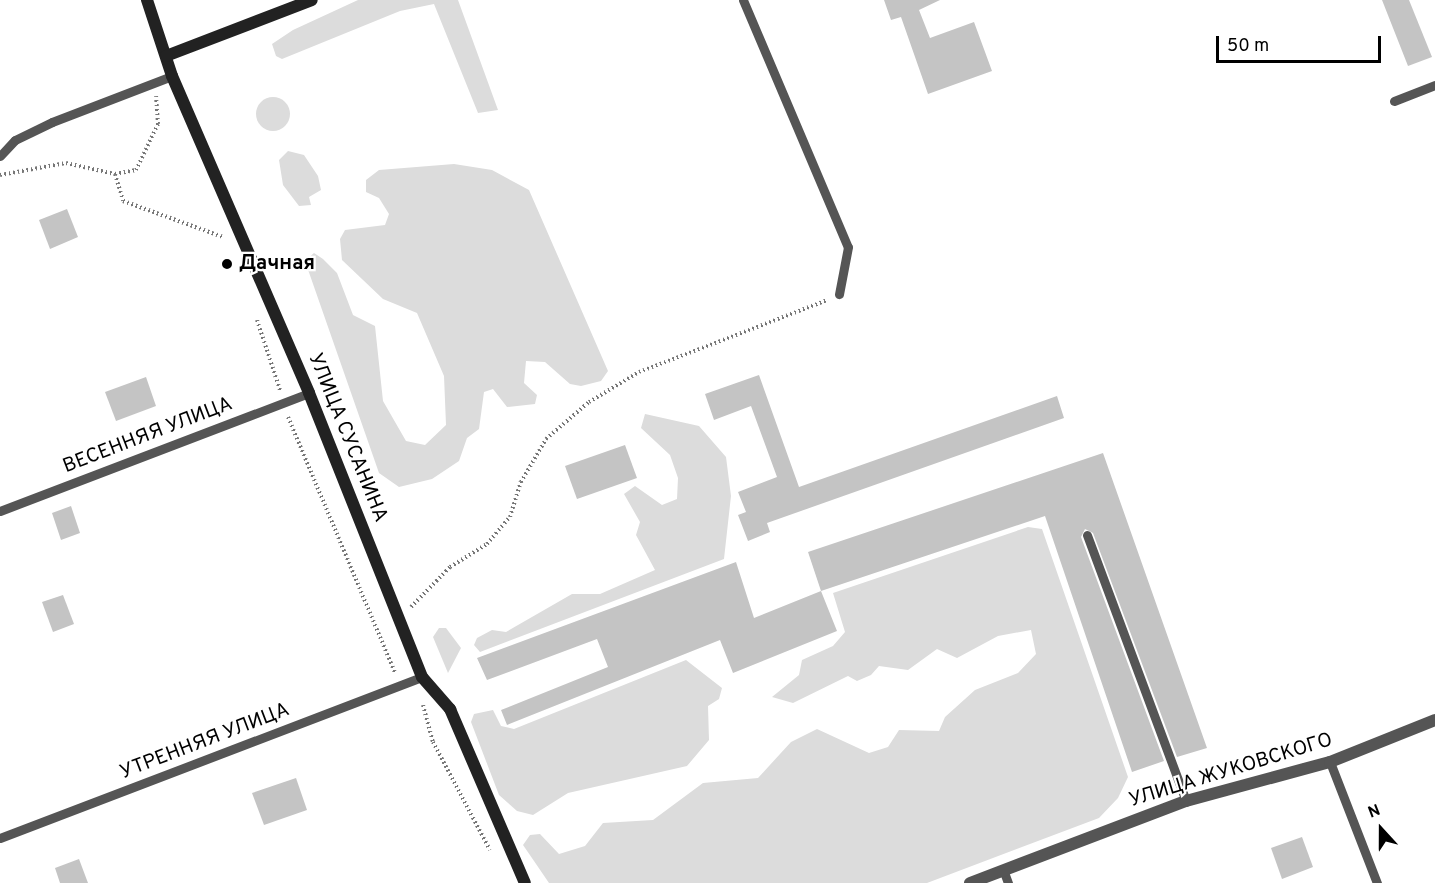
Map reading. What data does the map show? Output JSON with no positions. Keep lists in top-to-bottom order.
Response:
{
  "streets": {
    "street": ["УЛИЦА СУСАНИНА", "УЛИЦА ЖУКОВСКОГО"],
    "lane": ["ВЕСЕННЯЯ УЛИЦА", "УТРЕННЯЯ УЛИЦА"]
  },
  "crossings": [
    ["ВЕСЕННЯЯ УЛИЦА", "УЛИЦА СУСАНИНА"],
    ["УЛИЦА СУСАНИНА", "УТРЕННЯЯ УЛИЦА"]
  ],
  "places": ["Дачная"],
  "scale_bar": "50 m",
  "north": "top"
}
